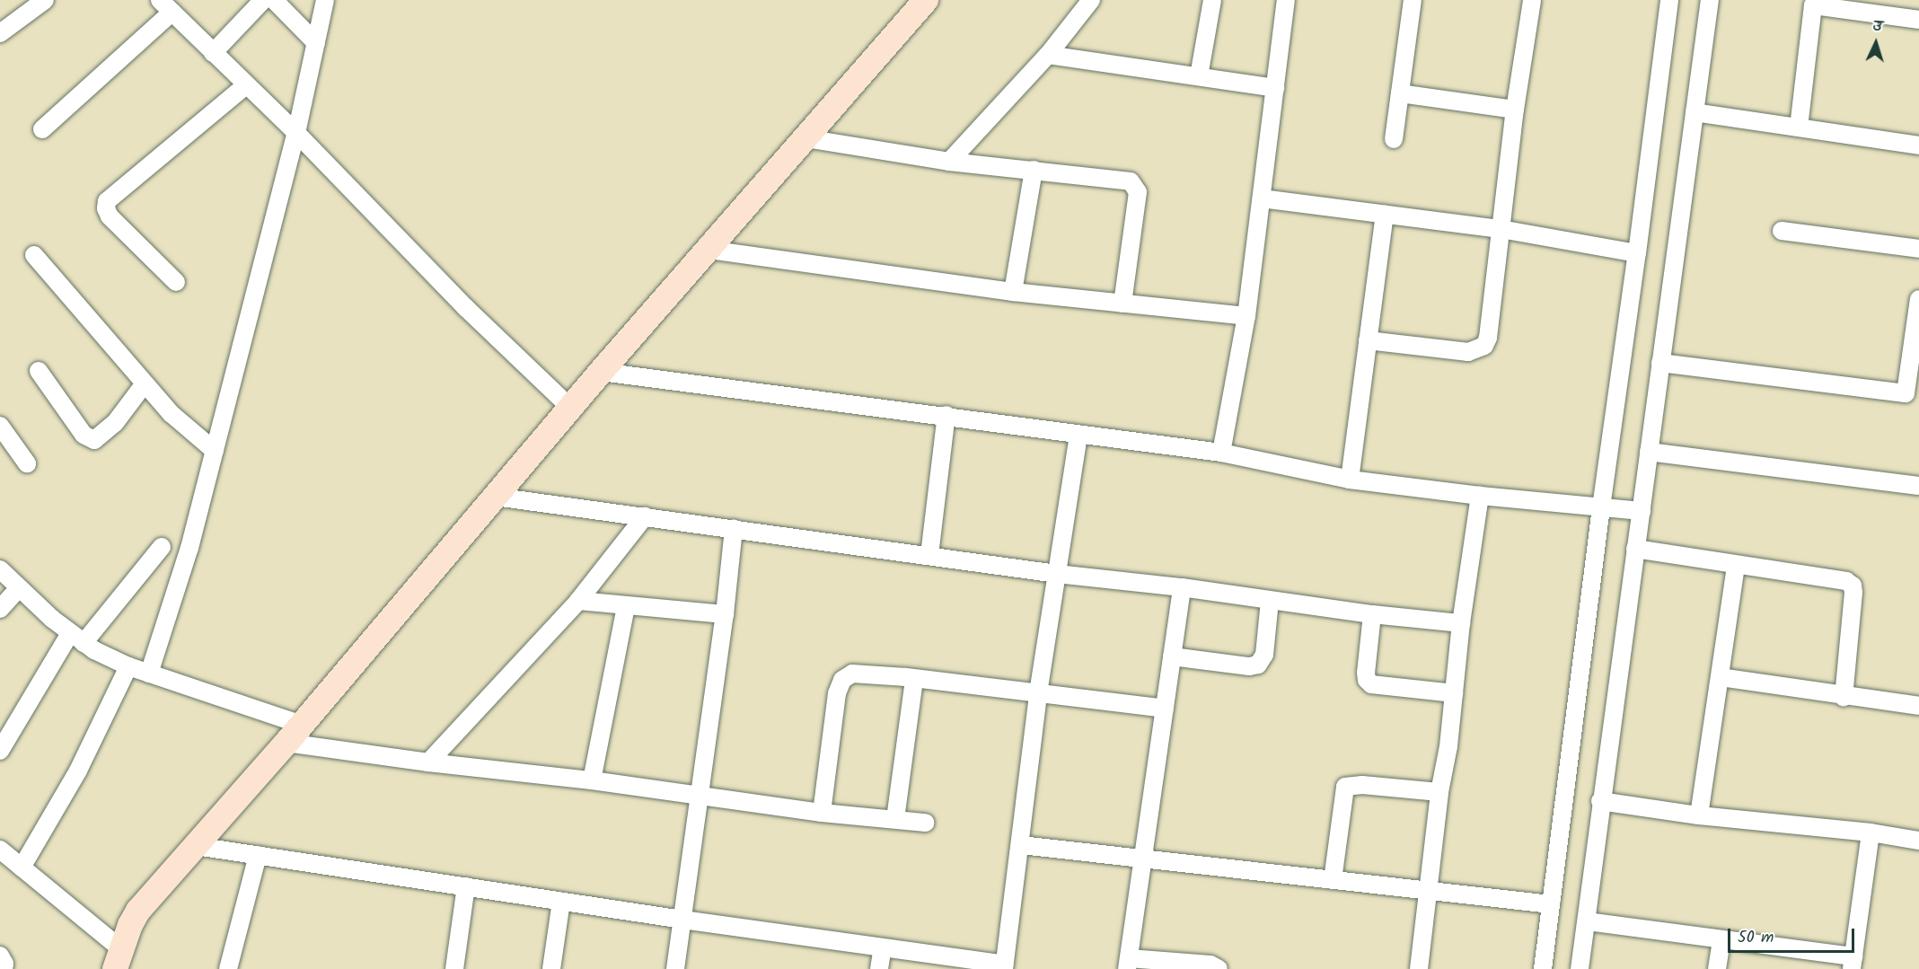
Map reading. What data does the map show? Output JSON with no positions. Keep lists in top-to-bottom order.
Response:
{
  "scale_bar": "50 m",
  "north": "top"
}
